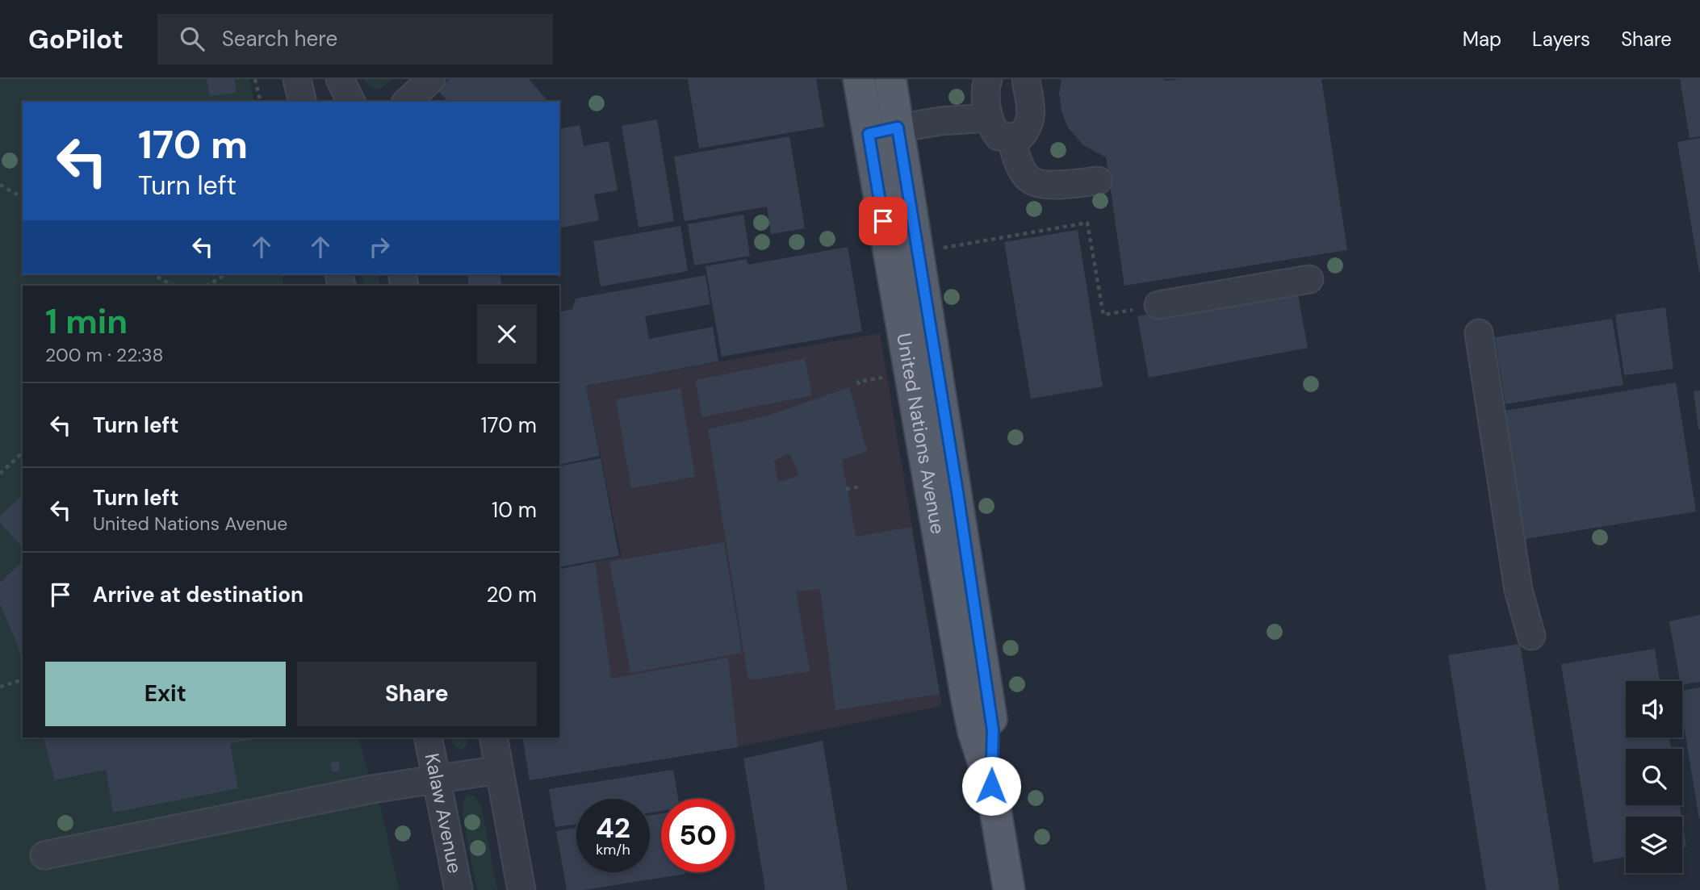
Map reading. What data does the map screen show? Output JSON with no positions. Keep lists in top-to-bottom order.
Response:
{
  "streets": {
    "main road": ["United Nations Avenue"],
    "street": ["Kalaw Avenue"]
  },
  "page": {
    "header": "GoPilot",
    "search": "Search here",
    "nav": ["Map", "Layers", "Share"],
    "turn": ["170 m", "Turn left"],
    "heading": ["1 min", "200 m · 22:38"],
    "list": [
      {
        "name": "Turn left",
        "value": "170 m"
      },
      {
        "name": "Turn left",
        "note": "United Nations Avenue",
        "value": "10 m"
      },
      {
        "name": "Arrive at destination",
        "value": "20 m"
      }
    ],
    "buttons": ["Exit", "Share"],
    "speed": "42 km/h",
    "limit": "50"
  }
}
